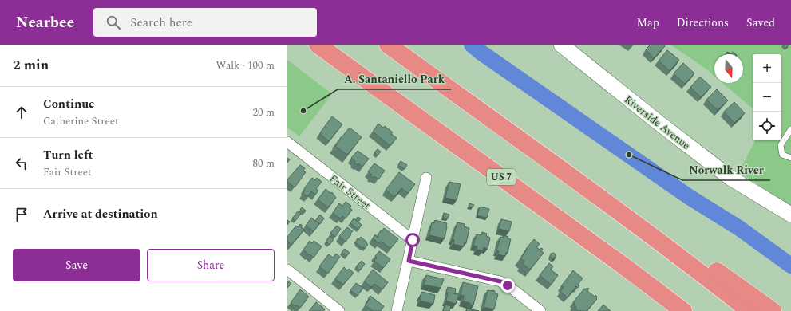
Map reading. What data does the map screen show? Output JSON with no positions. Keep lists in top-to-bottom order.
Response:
{
  "streets": {
    "highway": ["US 7"],
    "main road": ["Riverside Avenue"],
    "street": ["Fair Street"]
  },
  "places": ["A. Santaniello Park", "Norwalk River"],
  "north": "bottom",
  "page": {
    "header": "Nearbee",
    "search": "Search here",
    "nav": ["Map", "Directions", "Saved"],
    "heading": ["2 min", "Walk · 100 m"],
    "map_buttons": ["+", "−"],
    "list": [
      ["Continue", "Catherine Street", "20 m"],
      ["Turn left", "Fair Street", "80 m"],
      "Arrive at destination"
    ],
    "buttons": ["Save", "Share"]
  }
}
